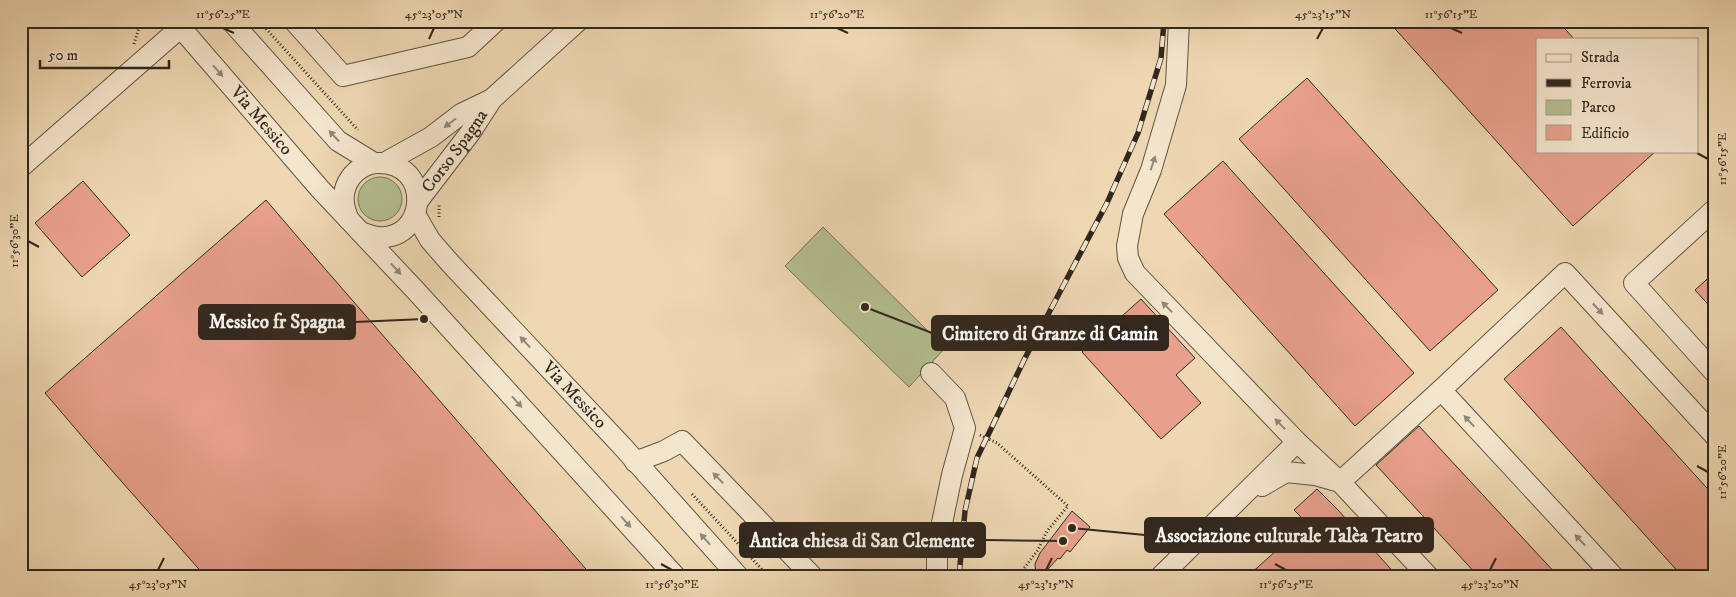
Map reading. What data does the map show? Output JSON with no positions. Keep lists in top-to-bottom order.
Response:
{
  "streets": {
    "street": ["Via Messico", "Corso Spagna"]
  },
  "crossings": [
    ["Via Messico", "Corso Spagna"]
  ],
  "places": [
    "Cimitero di Granze di Camin",
    "Messico fr Spagna",
    "Associazione culturale Talèa Teatro",
    "Antica chiesa di San Clemente"
  ],
  "legend": [
    "Strada",
    "Ferrovia",
    "Parco",
    "Edificio"
  ],
  "scale_bar": "50 m",
  "coordinates": [
    "11°56'25\"E",
    "45°23'05\"N",
    "11°56'20\"E",
    "45°23'15\"N",
    "11°56'15\"E",
    "11°56'30\"E",
    "45°23'20\"N"
  ]
}
